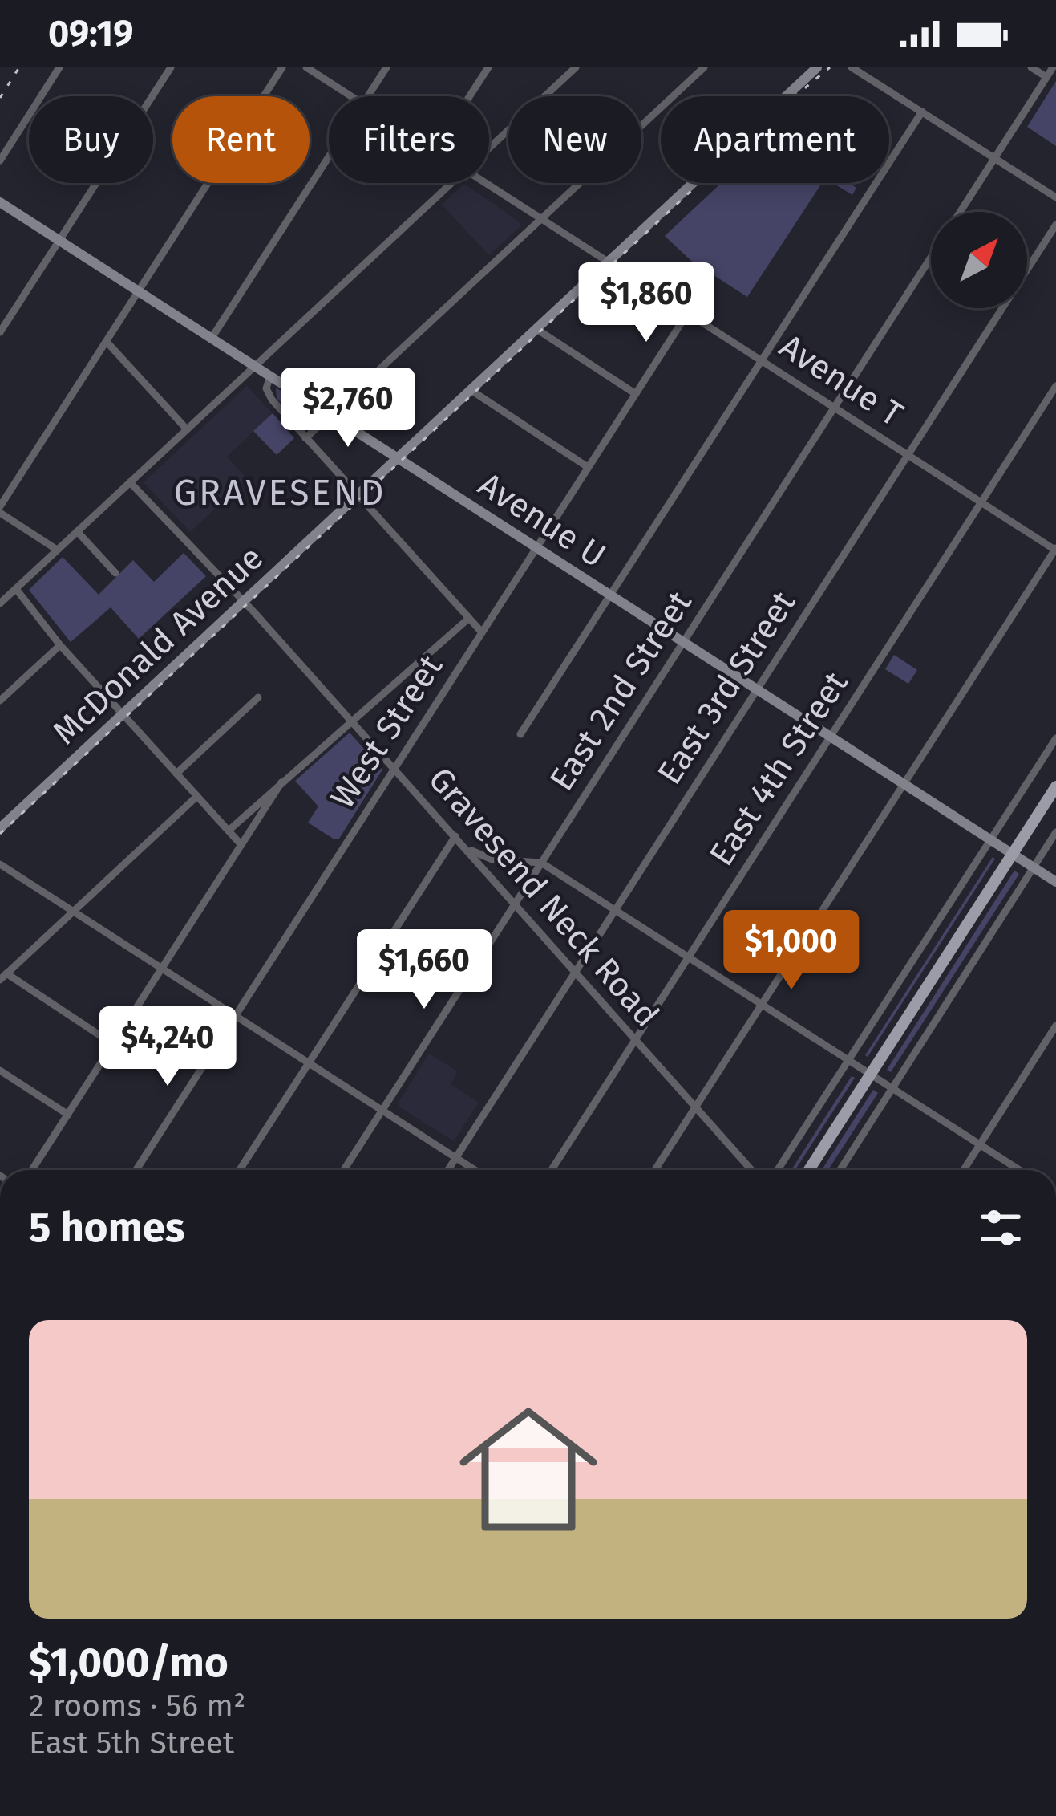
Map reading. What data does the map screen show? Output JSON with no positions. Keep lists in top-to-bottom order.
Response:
{
  "streets": {
    "main road": ["Avenue U", "McDonald Avenue"],
    "street": [
      "Avenue T",
      "East 3rd Street",
      "East 2nd Street",
      "West Street",
      "East 4th Street",
      "Gravesend Neck Road"
    ]
  },
  "crossings": [
    ["Avenue T", "McDonald Avenue"],
    ["Avenue T", "East 3rd Street"],
    ["Avenue T", "East 2nd Street"],
    ["Avenue T", "West Street"],
    ["Avenue T", "East 4th Street"],
    ["Avenue U", "McDonald Avenue"],
    ["Avenue U", "East 3rd Street"],
    ["Avenue U", "East 2nd Street"],
    ["Avenue U", "West Street"],
    ["Avenue U", "East 4th Street"],
    ["McDonald Avenue", "Gravesend Neck Road"],
    ["East 3rd Street", "Gravesend Neck Road"],
    ["East 2nd Street", "Gravesend Neck Road"],
    ["West Street", "Gravesend Neck Road"],
    ["East 4th Street", "Gravesend Neck Road"]
  ],
  "districts": ["GRAVESEND"],
  "north": "top right",
  "page": {
    "status": "09:19",
    "chip": [
      "Buy",
      "Rent",
      "Filters",
      "New",
      "Apartment"
    ],
    "price": [
      "$1,860",
      "$2,760",
      "$1,000",
      "$1,660",
      "$4,240"
    ],
    "heading": "5 homes",
    "list": [
      {
        "name": "$1,000/mo",
        "note": "2 rooms · 56 m² · East 5th Street"
      }
    ]
  }
}
